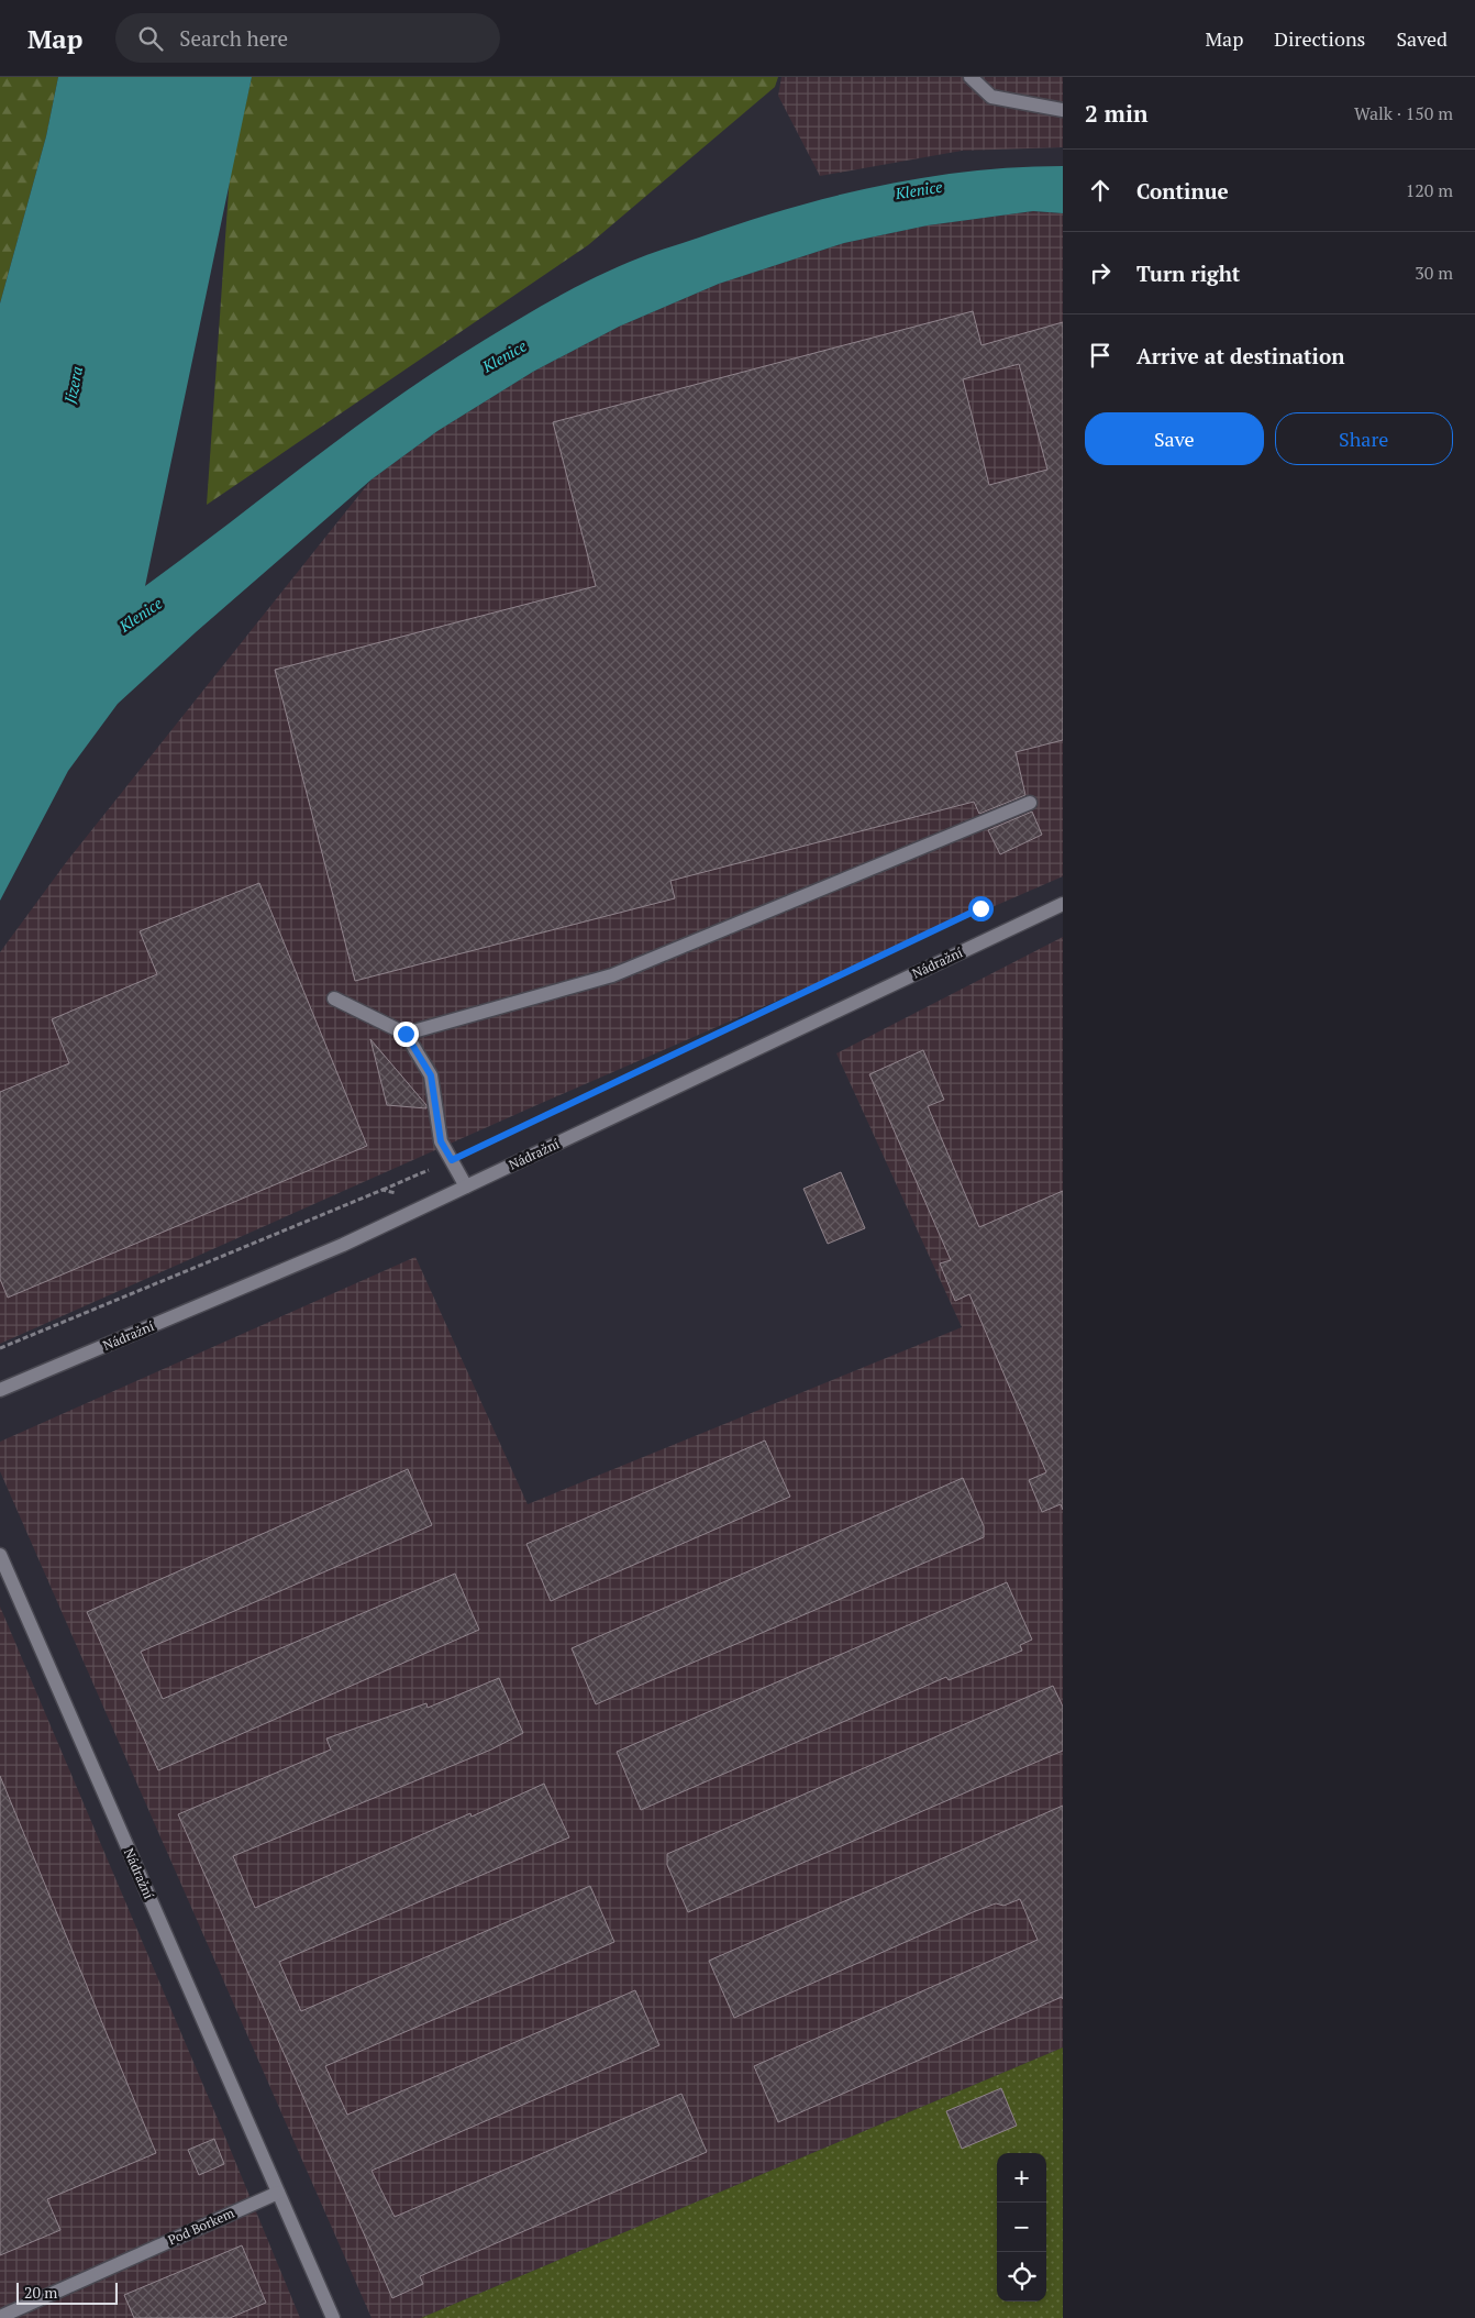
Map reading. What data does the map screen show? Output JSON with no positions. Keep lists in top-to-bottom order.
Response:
{
  "streets": {
    "street": ["Nádražní", "Pod Borkem"]
  },
  "crossings": [
    ["Nádražní", "Pod Borkem"]
  ],
  "water": ["Klenice", "Jizera"],
  "scale_bar": "20 m",
  "page": {
    "header": "Map",
    "search": "Search here",
    "nav": ["Map", "Directions", "Saved"],
    "heading": ["2 min", "Walk · 150 m"],
    "list": [
      ["Continue", "120 m"],
      ["Turn right", "30 m"],
      "Arrive at destination"
    ],
    "buttons": ["Save", "Share"],
    "map_buttons": ["+", "−"],
    "scale": "20 m"
  }
}
